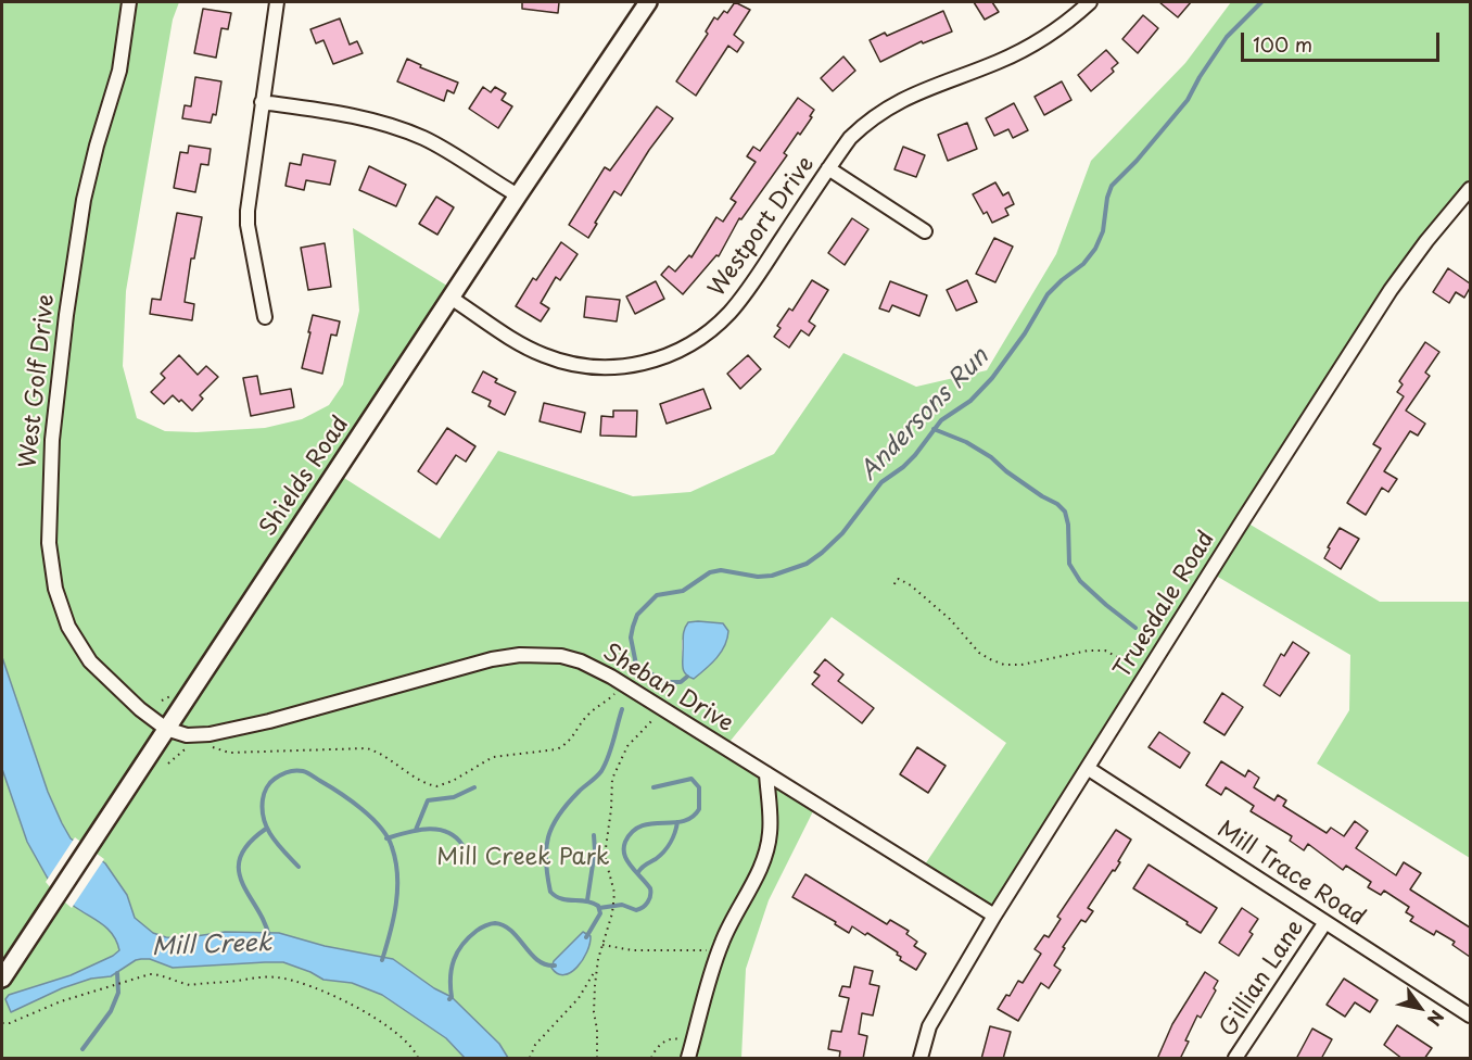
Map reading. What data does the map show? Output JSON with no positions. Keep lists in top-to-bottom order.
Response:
{
  "streets": {
    "main road": ["Shields Road"],
    "street": [
      "Westport Drive",
      "West Golf Drive",
      "Truesdale Road",
      "Sheban Drive",
      "Mill Trace Road",
      "Gillian Lane"
    ]
  },
  "crossings": [
    ["Westport Drive", "Shields Road"],
    ["West Golf Drive", "Shields Road"],
    ["West Golf Drive", "Sheban Drive"],
    ["Shields Road", "Sheban Drive"],
    ["Truesdale Road", "Sheban Drive"],
    ["Truesdale Road", "Mill Trace Road"],
    ["Mill Trace Road", "Gillian Lane"]
  ],
  "water": ["Andersons Run", "Mill Creek"],
  "parks": ["Mill Creek Park"],
  "scale_bar": "100 m",
  "north": "bottom right"
}
